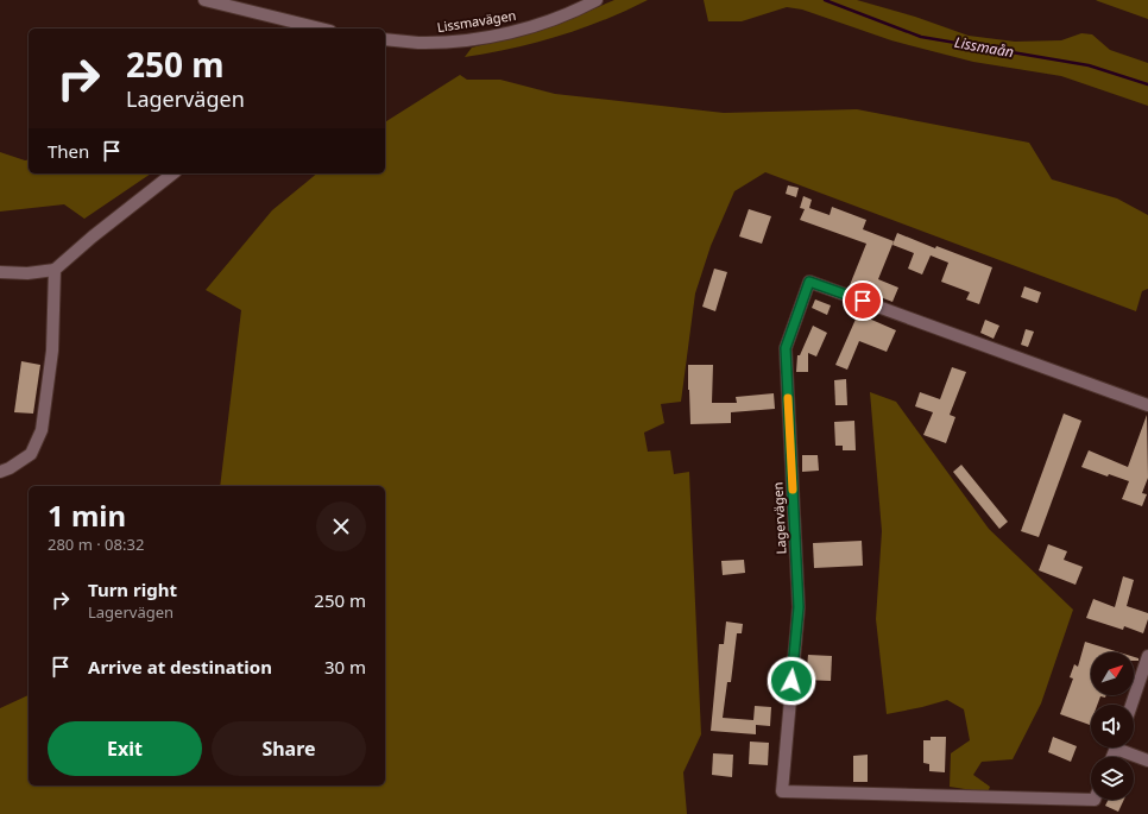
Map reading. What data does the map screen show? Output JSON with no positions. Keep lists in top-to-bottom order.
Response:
{
  "streets": {
    "street": ["Lissmavägen", "Lagervägen"]
  },
  "water": ["Lissmaån"],
  "north": "top right",
  "page": {
    "turn": ["250 m", "Lagervägen"],
    "then": "Then",
    "heading": ["1 min", "280 m · 08:32"],
    "list": [
      {
        "name": "Turn right",
        "note": "Lagervägen",
        "value": "250 m"
      },
      {
        "name": "Arrive at destination",
        "value": "30 m"
      }
    ],
    "buttons": ["Exit", "Share"]
  }
}
